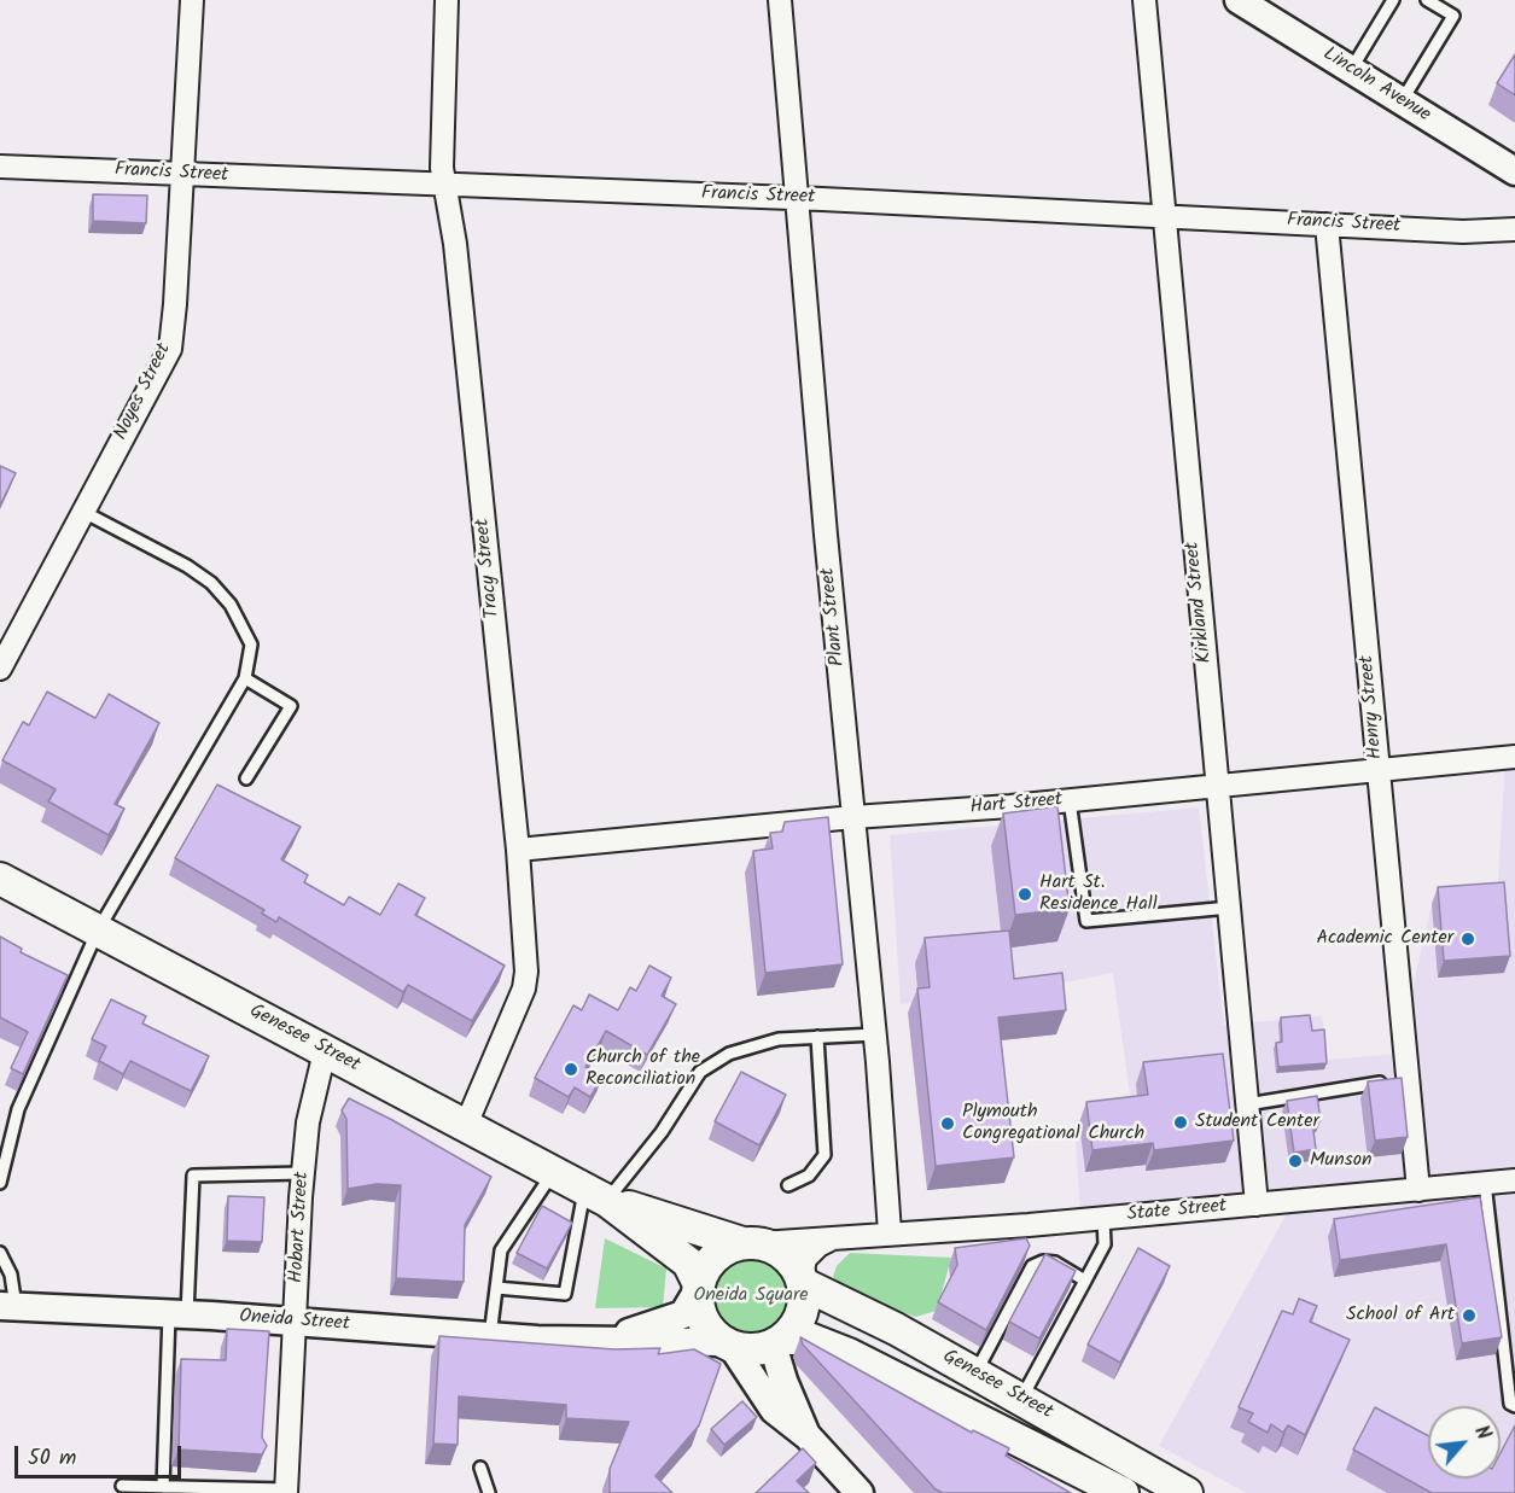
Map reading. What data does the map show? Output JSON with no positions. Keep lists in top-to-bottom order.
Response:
{
  "streets": {
    "main road": ["Genesee Street"],
    "street": [
      "Lincoln Avenue",
      "Francis Street",
      "Noyes Street",
      "Tracy Street",
      "Kirkland Street",
      "Plant Street",
      "Henry Street",
      "Hart Street",
      "State Street",
      "Hobart Street",
      "Oneida Street"
    ]
  },
  "crossings": [
    ["Francis Street", "Noyes Street"],
    ["Francis Street", "Tracy Street"],
    ["Francis Street", "Kirkland Street"],
    ["Francis Street", "Plant Street"],
    ["Francis Street", "Henry Street"],
    ["Tracy Street", "Hart Street"],
    ["Tracy Street", "Genesee Street"],
    ["Kirkland Street", "Hart Street"],
    ["Kirkland Street", "State Street"],
    ["Plant Street", "Hart Street"],
    ["Plant Street", "State Street"],
    ["Henry Street", "Hart Street"],
    ["Henry Street", "State Street"],
    ["Genesee Street", "State Street"],
    ["Genesee Street", "Hobart Street"],
    ["Genesee Street", "Oneida Street"],
    ["State Street", "Oneida Street"],
    ["Hobart Street", "Oneida Street"]
  ],
  "parks": ["Oneida Square"],
  "places": [
    "Hart St. Residence Hall",
    "Academic Center",
    "Church of the Reconciliation",
    "Student Center",
    "Plymouth Congregational Church",
    "Munson",
    "School of Art"
  ],
  "scale_bar": "50 m",
  "north": "top right"
}
